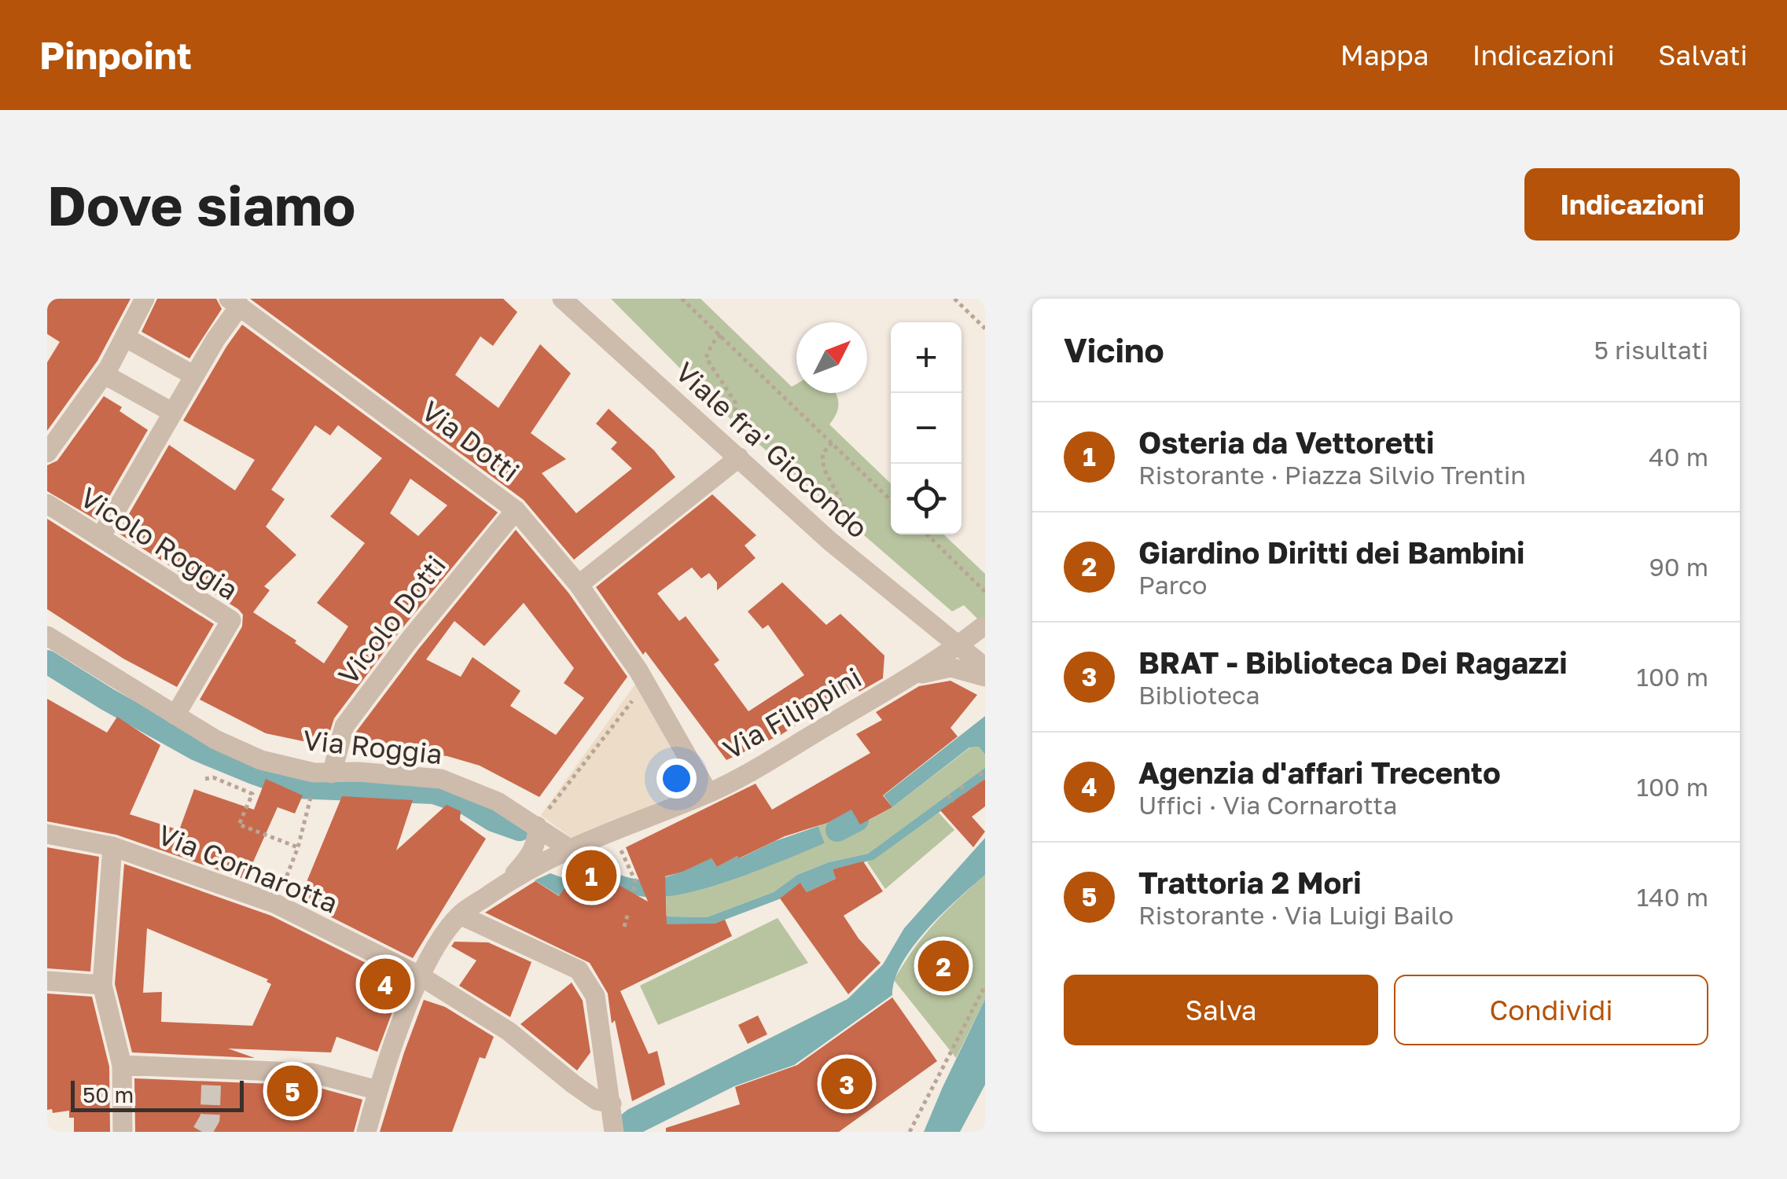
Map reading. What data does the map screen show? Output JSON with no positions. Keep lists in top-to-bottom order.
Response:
{
  "streets": {
    "street": [
      "Via Dotti",
      "Viale fra' Giocondo",
      "Vicolo Roggia",
      "Vicolo Dotti",
      "Via Filippini",
      "Via Roggia",
      "Via Cornarotta"
    ]
  },
  "crossings": [
    ["Via Dotti", "Vicolo Dotti"],
    ["Via Dotti", "Via Filippini"],
    ["Viale fra' Giocondo", "Via Filippini"],
    ["Vicolo Roggia", "Via Roggia"],
    ["Vicolo Dotti", "Via Roggia"],
    ["Via Filippini", "Via Roggia"]
  ],
  "scale_bar": "50 m",
  "north": "top right",
  "page": {
    "header": "Pinpoint",
    "nav": ["Mappa", "Indicazioni", "Salvati"],
    "buttons": [
      "Indicazioni",
      ["Salva", "Condividi"]
    ],
    "title": "Dove siamo",
    "heading": ["Vicino", "5 risultati"],
    "map_buttons": ["+", "−"],
    "list": [
      {
        "mark": "1",
        "name": "Osteria da Vettoretti",
        "note": "Ristorante · Piazza Silvio Trentin",
        "value": "40 m"
      },
      {
        "mark": "2",
        "name": "Giardino Diritti dei Bambini",
        "note": "Parco",
        "value": "90 m"
      },
      {
        "mark": "3",
        "name": "BRAT - Biblioteca Dei Ragazzi",
        "note": "Biblioteca",
        "value": "100 m"
      },
      {
        "mark": "4",
        "name": "Agenzia d'affari Trecento",
        "note": "Uffici · Via Cornarotta",
        "value": "100 m"
      },
      {
        "mark": "5",
        "name": "Trattoria 2 Mori",
        "note": "Ristorante · Via Luigi Bailo",
        "value": "140 m"
      }
    ],
    "pins": [
      "1",
      "2",
      "4",
      "3",
      "5"
    ],
    "scale": "50 m"
  }
}
